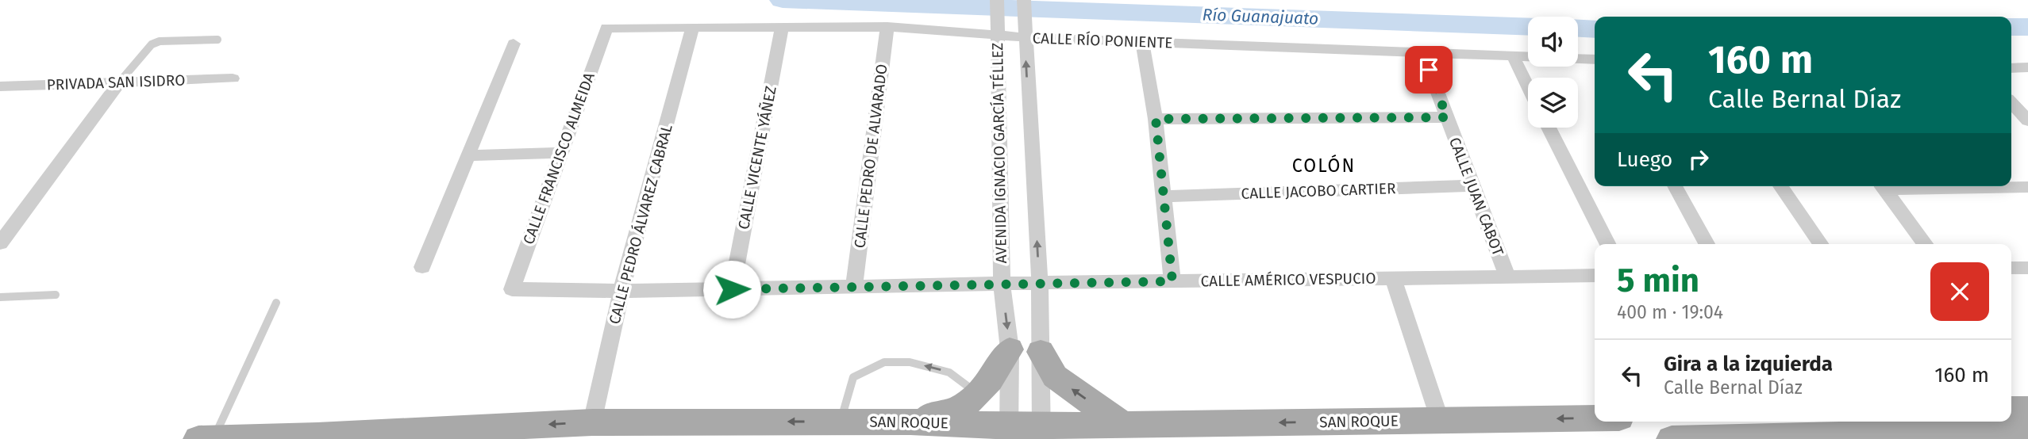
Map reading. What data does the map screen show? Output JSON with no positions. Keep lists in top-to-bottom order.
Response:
{
  "streets": {
    "main road": ["SAN ROQUE"],
    "street": [
      "CALLE RÍO PONIENTE",
      "PRIVADA SAN ISIDRO",
      "AVENIDA IGNACIO GARCÍA TÉLLEZ",
      "CALLE PEDRO DE ALVARADO",
      "CALLE VICENTE YÁÑEZ",
      "CALLE FRANCISCO ALMEIDA",
      "CALLE JACOBO CARTIER",
      "CALLE JUAN CABOT",
      "CALLE PEDRO ÁLVAREZ CABRAL",
      "CALLE AMÉRICO VESPUCIO"
    ]
  },
  "crossings": [
    ["CALLE RÍO PONIENTE", "AVENIDA IGNACIO GARCÍA TÉLLEZ"],
    ["CALLE RÍO PONIENTE", "CALLE PEDRO DE ALVARADO"],
    ["CALLE RÍO PONIENTE", "CALLE VICENTE YÁÑEZ"],
    ["CALLE RÍO PONIENTE", "CALLE FRANCISCO ALMEIDA"],
    ["CALLE RÍO PONIENTE", "CALLE JUAN CABOT"],
    ["CALLE RÍO PONIENTE", "CALLE PEDRO ÁLVAREZ CABRAL"],
    ["AVENIDA IGNACIO GARCÍA TÉLLEZ", "CALLE AMÉRICO VESPUCIO"],
    ["AVENIDA IGNACIO GARCÍA TÉLLEZ", "SAN ROQUE"],
    ["CALLE PEDRO DE ALVARADO", "CALLE AMÉRICO VESPUCIO"],
    ["CALLE VICENTE YÁÑEZ", "CALLE AMÉRICO VESPUCIO"],
    ["CALLE FRANCISCO ALMEIDA", "CALLE AMÉRICO VESPUCIO"],
    ["CALLE JACOBO CARTIER", "CALLE JUAN CABOT"],
    ["CALLE JUAN CABOT", "CALLE AMÉRICO VESPUCIO"],
    ["CALLE PEDRO ÁLVAREZ CABRAL", "CALLE AMÉRICO VESPUCIO"],
    ["CALLE PEDRO ÁLVAREZ CABRAL", "SAN ROQUE"]
  ],
  "one_way": ["SAN ROQUE"],
  "districts": ["COLÓN"],
  "water": ["Río Guanajuato"],
  "page": {
    "turn": ["160 m", "Calle Bernal Díaz"],
    "then": "Luego",
    "heading": ["5 min", "400 m · 19:04"],
    "list": [
      {
        "name": "Gira a la izquierda",
        "note": "Calle Bernal Díaz",
        "value": "160 m"
      }
    ]
  }
}
